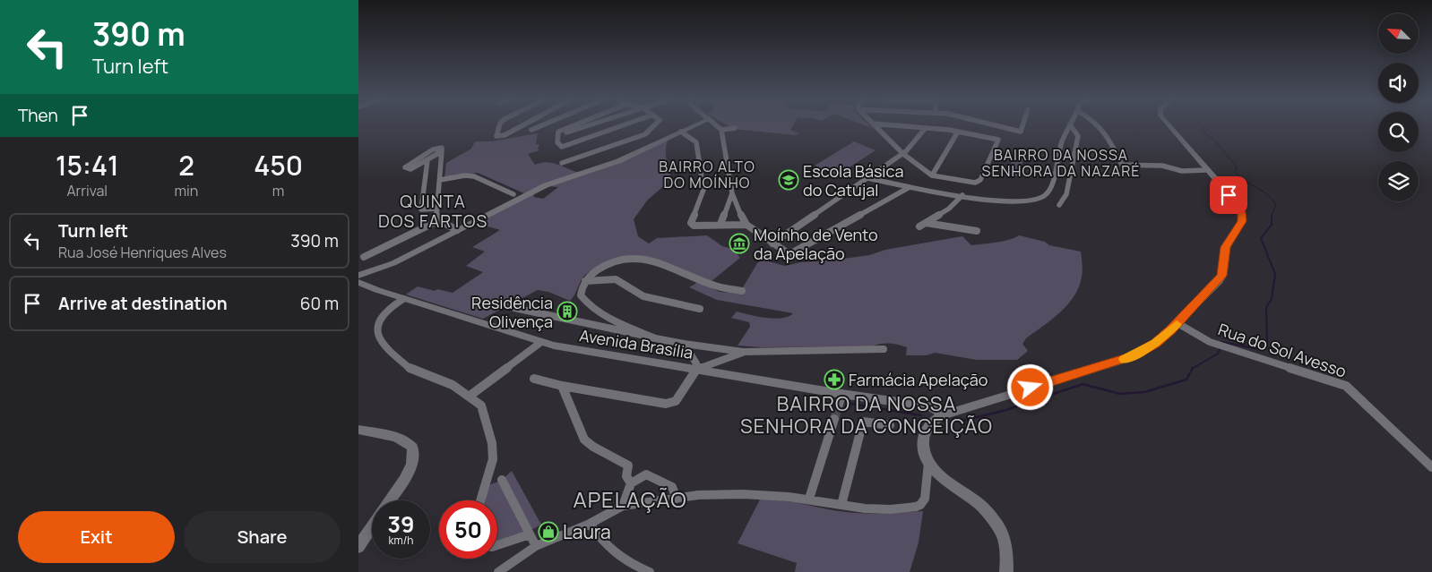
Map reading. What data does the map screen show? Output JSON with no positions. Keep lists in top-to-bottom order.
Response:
{
  "streets": {
    "street": ["Avenida Brasília", "Rua do Sol Avesso"]
  },
  "districts": [
    "BAIRRO DA NOSSA SENHORA DA NAZARÉ",
    "BAIRRO ALTO DO MOÍNHO",
    "QUINTA DOS FARTOS",
    "BAIRRO DA NOSSA SENHORA DA CONCEIÇÃO",
    "APELAÇÃO"
  ],
  "places": {
    "school or university": ["Escola Básica do Catujal"],
    "museum": ["Moínho de Vento da Apelação"],
    "building": ["Residência Olivença"],
    "pharmacy": ["Farmácia Apelação"],
    "shop": ["Laura"]
  },
  "north": "top left",
  "page": {
    "turn": ["390 m", "Turn left"],
    "then": "Then",
    "eta": [
      "15:41",
      "Arrival",
      "2",
      "min",
      "450",
      "m"
    ],
    "list": [
      {
        "name": "Turn left",
        "note": "Rua José Henriques Alves",
        "value": "390 m"
      },
      {
        "name": "Arrive at destination",
        "value": "60 m"
      }
    ],
    "speed": "39 km/h",
    "limit": "50",
    "buttons": ["Exit", "Share"]
  }
}
